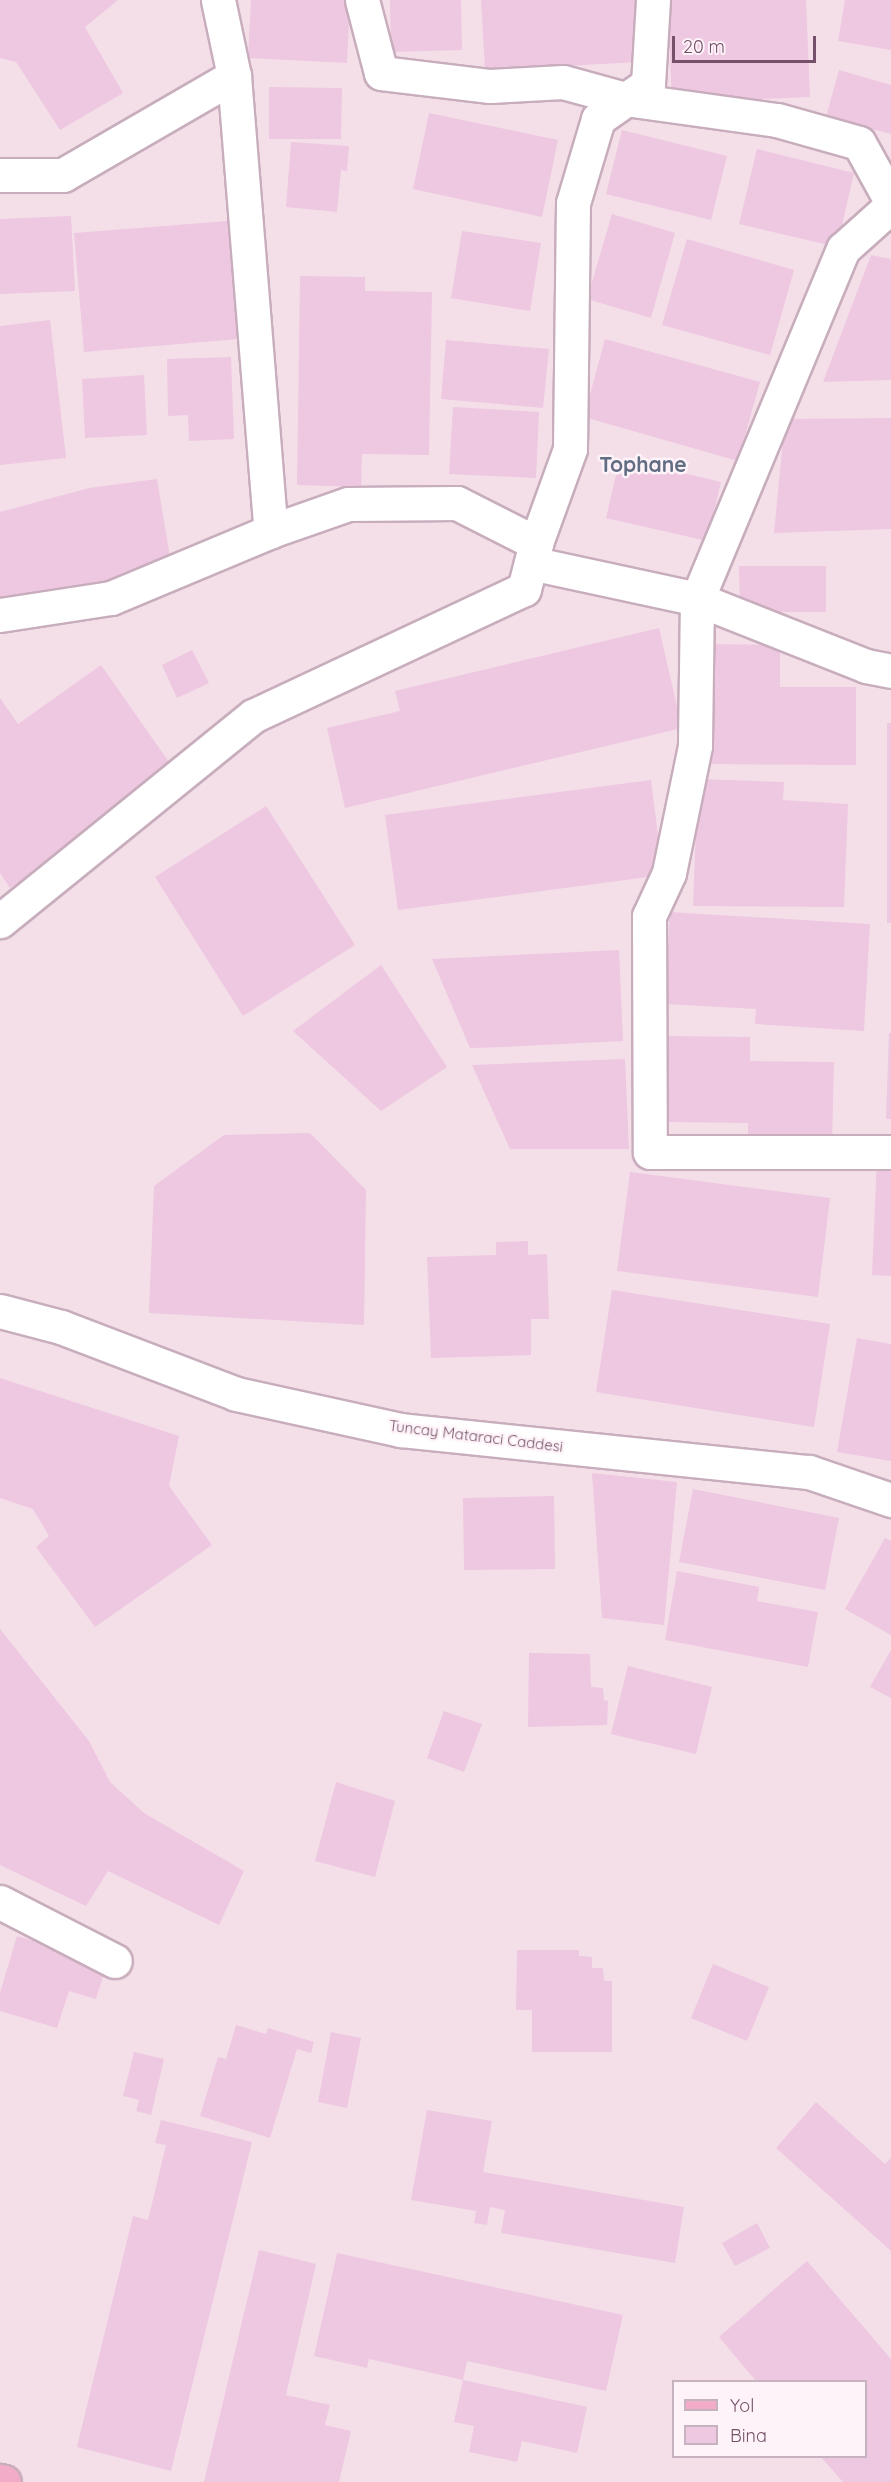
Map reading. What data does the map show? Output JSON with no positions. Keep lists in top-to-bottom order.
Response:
{
  "streets": {
    "street": ["Tuncay Mataraci Caddesi"]
  },
  "districts": ["Tophane"],
  "legend": ["Yol", "Bina"],
  "scale_bar": "20 m"
}
